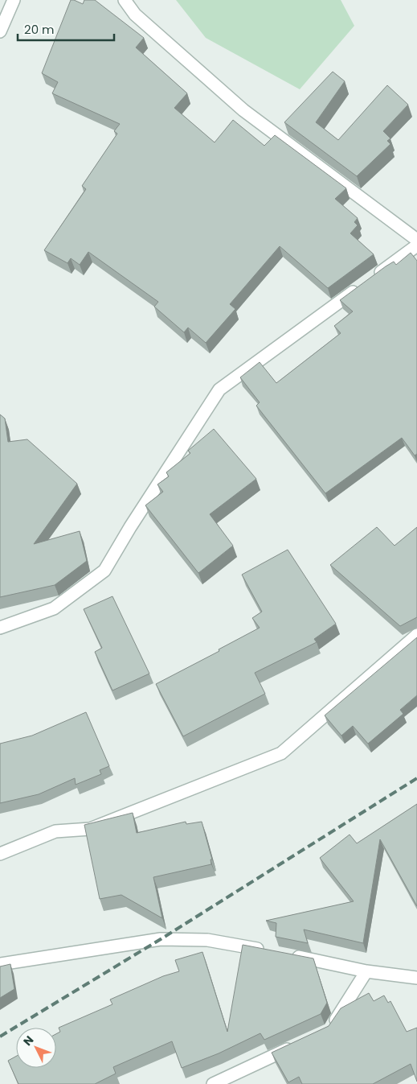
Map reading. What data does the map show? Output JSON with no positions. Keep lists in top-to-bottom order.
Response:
{
  "scale_bar": "20 m",
  "north": "top left"
}
